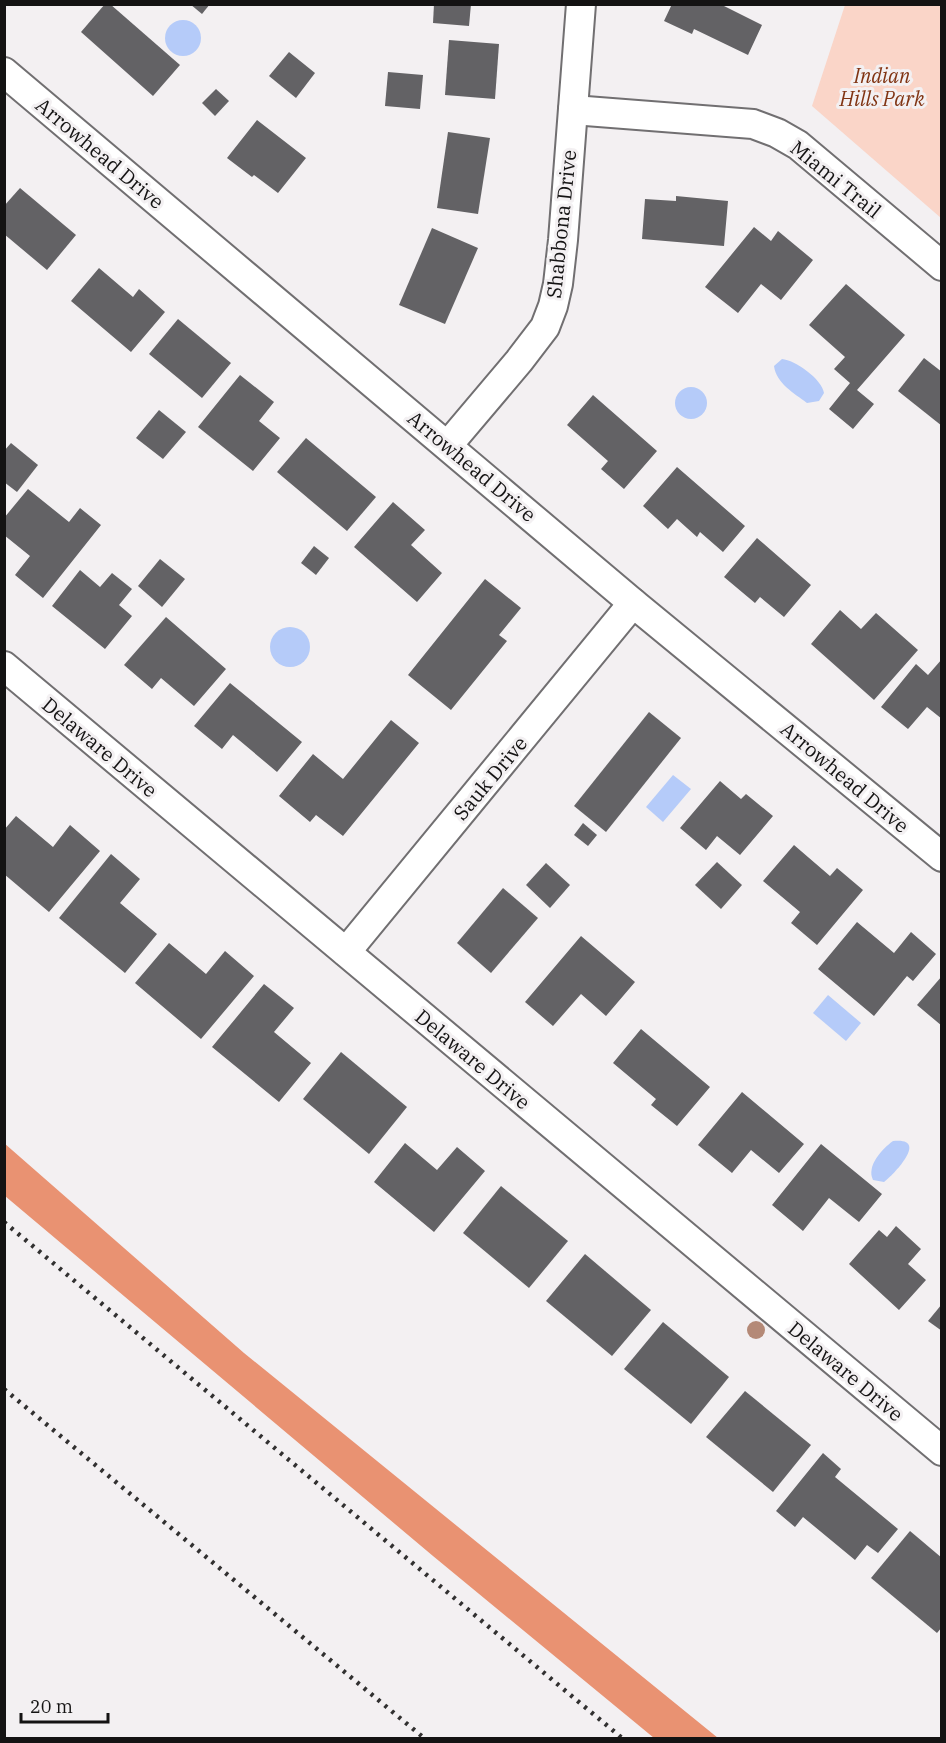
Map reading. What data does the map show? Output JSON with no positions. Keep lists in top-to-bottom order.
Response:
{
  "streets": {
    "street": [
      "Arrowhead Drive",
      "Miami Trail",
      "Shabbona Drive",
      "Delaware Drive",
      "Sauk Drive"
    ]
  },
  "crossings": [
    ["Arrowhead Drive", "Shabbona Drive"],
    ["Arrowhead Drive", "Sauk Drive"],
    ["Miami Trail", "Shabbona Drive"],
    ["Delaware Drive", "Sauk Drive"]
  ],
  "parks": ["Indian Hills Park"],
  "scale_bar": "20 m"
}
